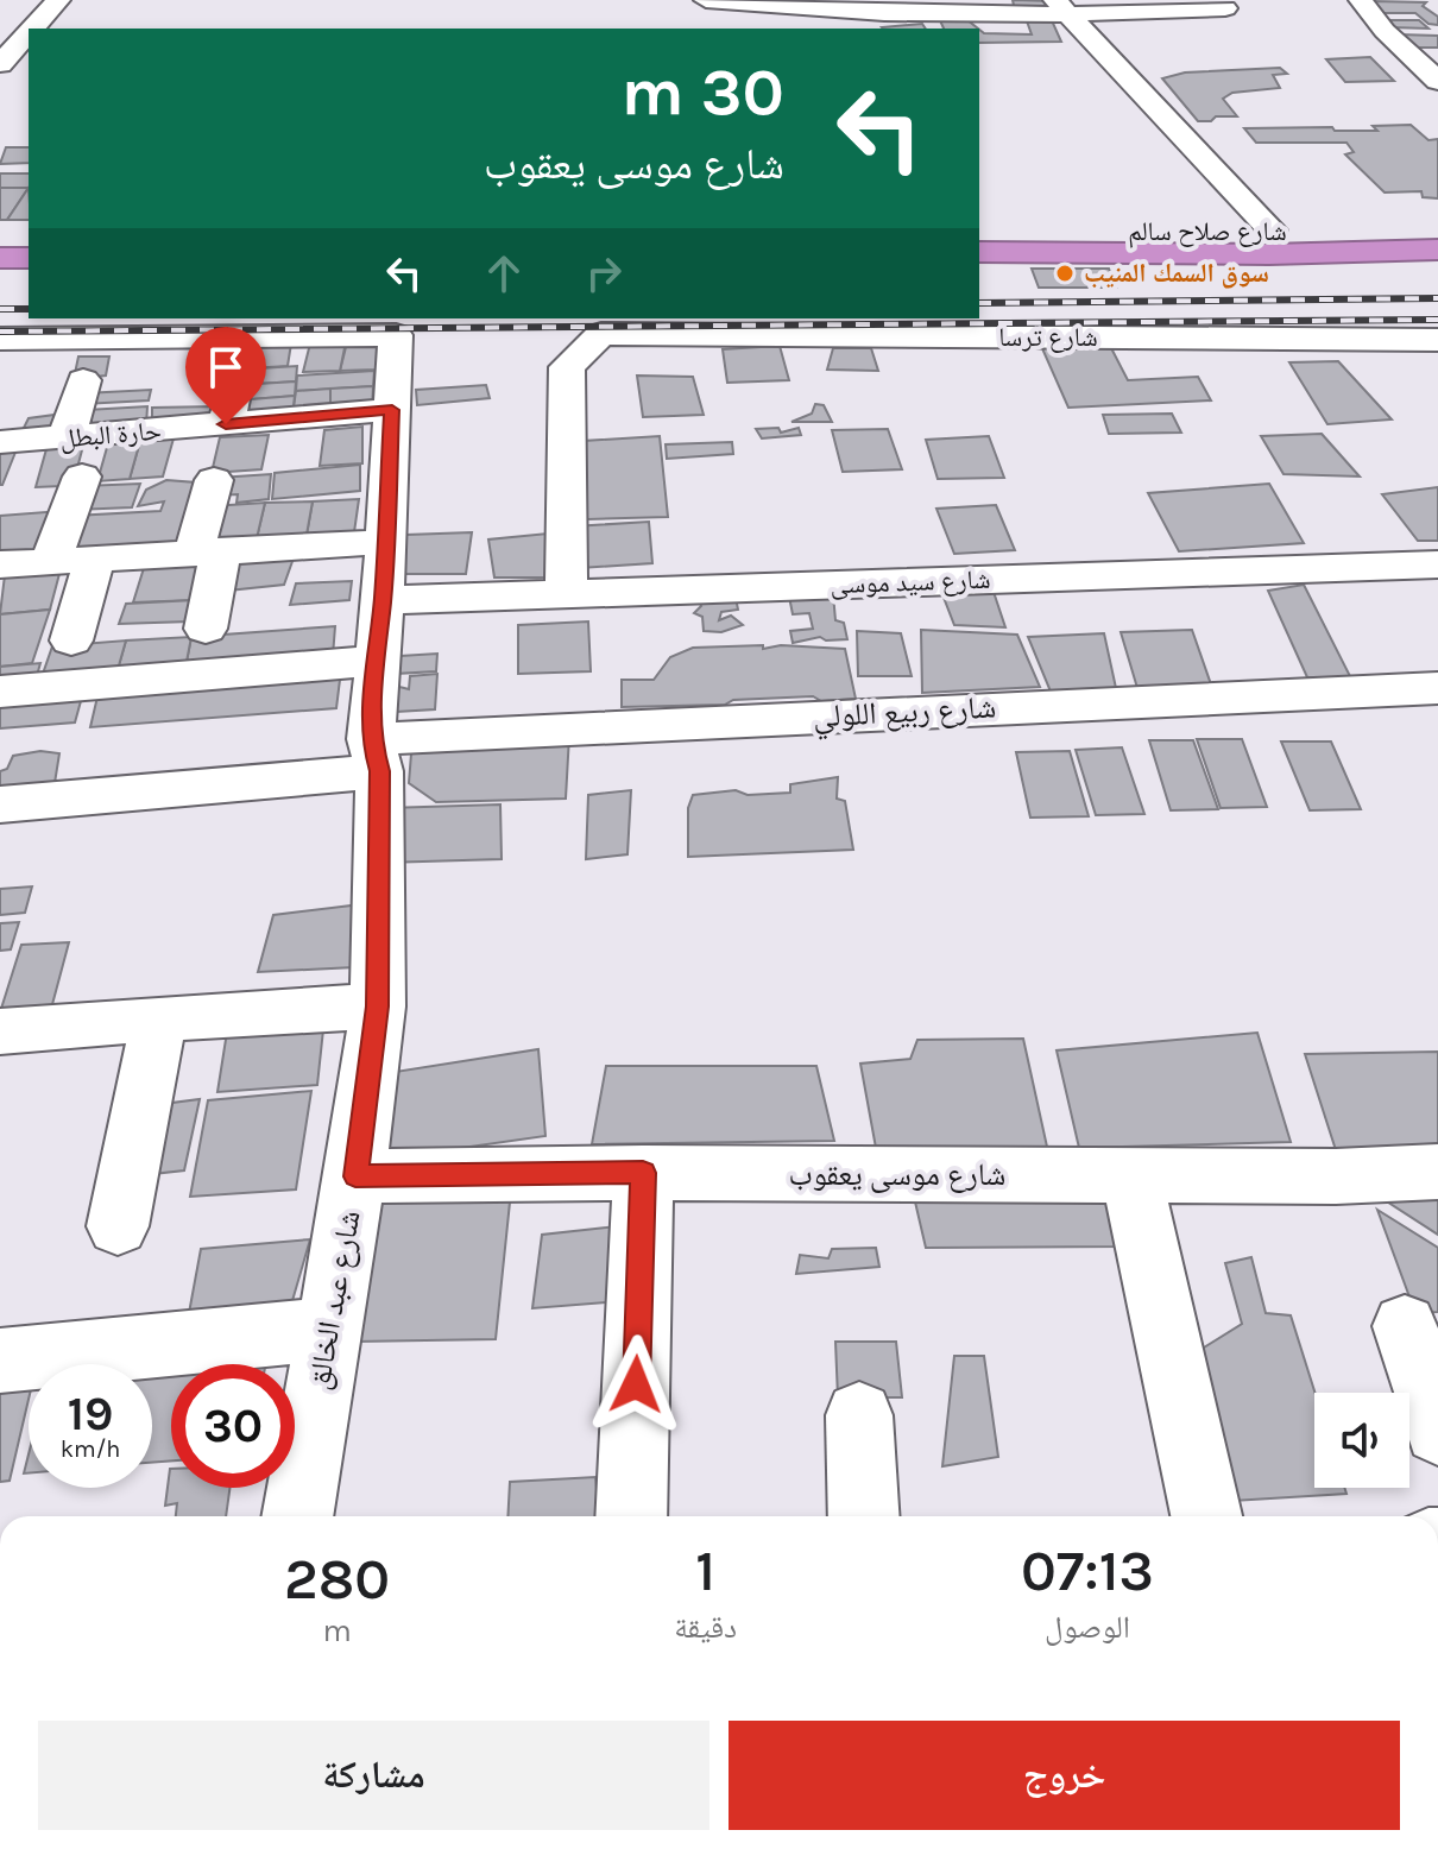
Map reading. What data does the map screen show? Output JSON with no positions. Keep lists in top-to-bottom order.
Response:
{
  "streets": {
    "highway": ["شارع صلاح سالم"],
    "street": [
      "شارع ترسا",
      "حارة البطل",
      "شارع سيد موسى",
      "شارع ربيع اللولي",
      "شارع موسى يعقوب",
      "شارع عبد الخالق"
    ]
  },
  "crossings": [
    ["شارع ترسا", "شارع سيد موسى"],
    ["حارة البطل", "شارع عبد الخالق"],
    ["شارع سيد موسى", "شارع عبد الخالق"],
    ["شارع ربيع اللولي", "شارع عبد الخالق"],
    ["شارع موسى يعقوب", "شارع عبد الخالق"]
  ],
  "places": ["سوق السمك المنيب"],
  "page": {
    "turn": ["30 m", "شارع موسى يعقوب"],
    "speed": "19 km/h",
    "limit": "30",
    "eta": [
      "07:13",
      "الوصول",
      "1",
      "دقيقة",
      "280",
      "m"
    ],
    "buttons": ["خروج", "مشاركة"]
  }
}
